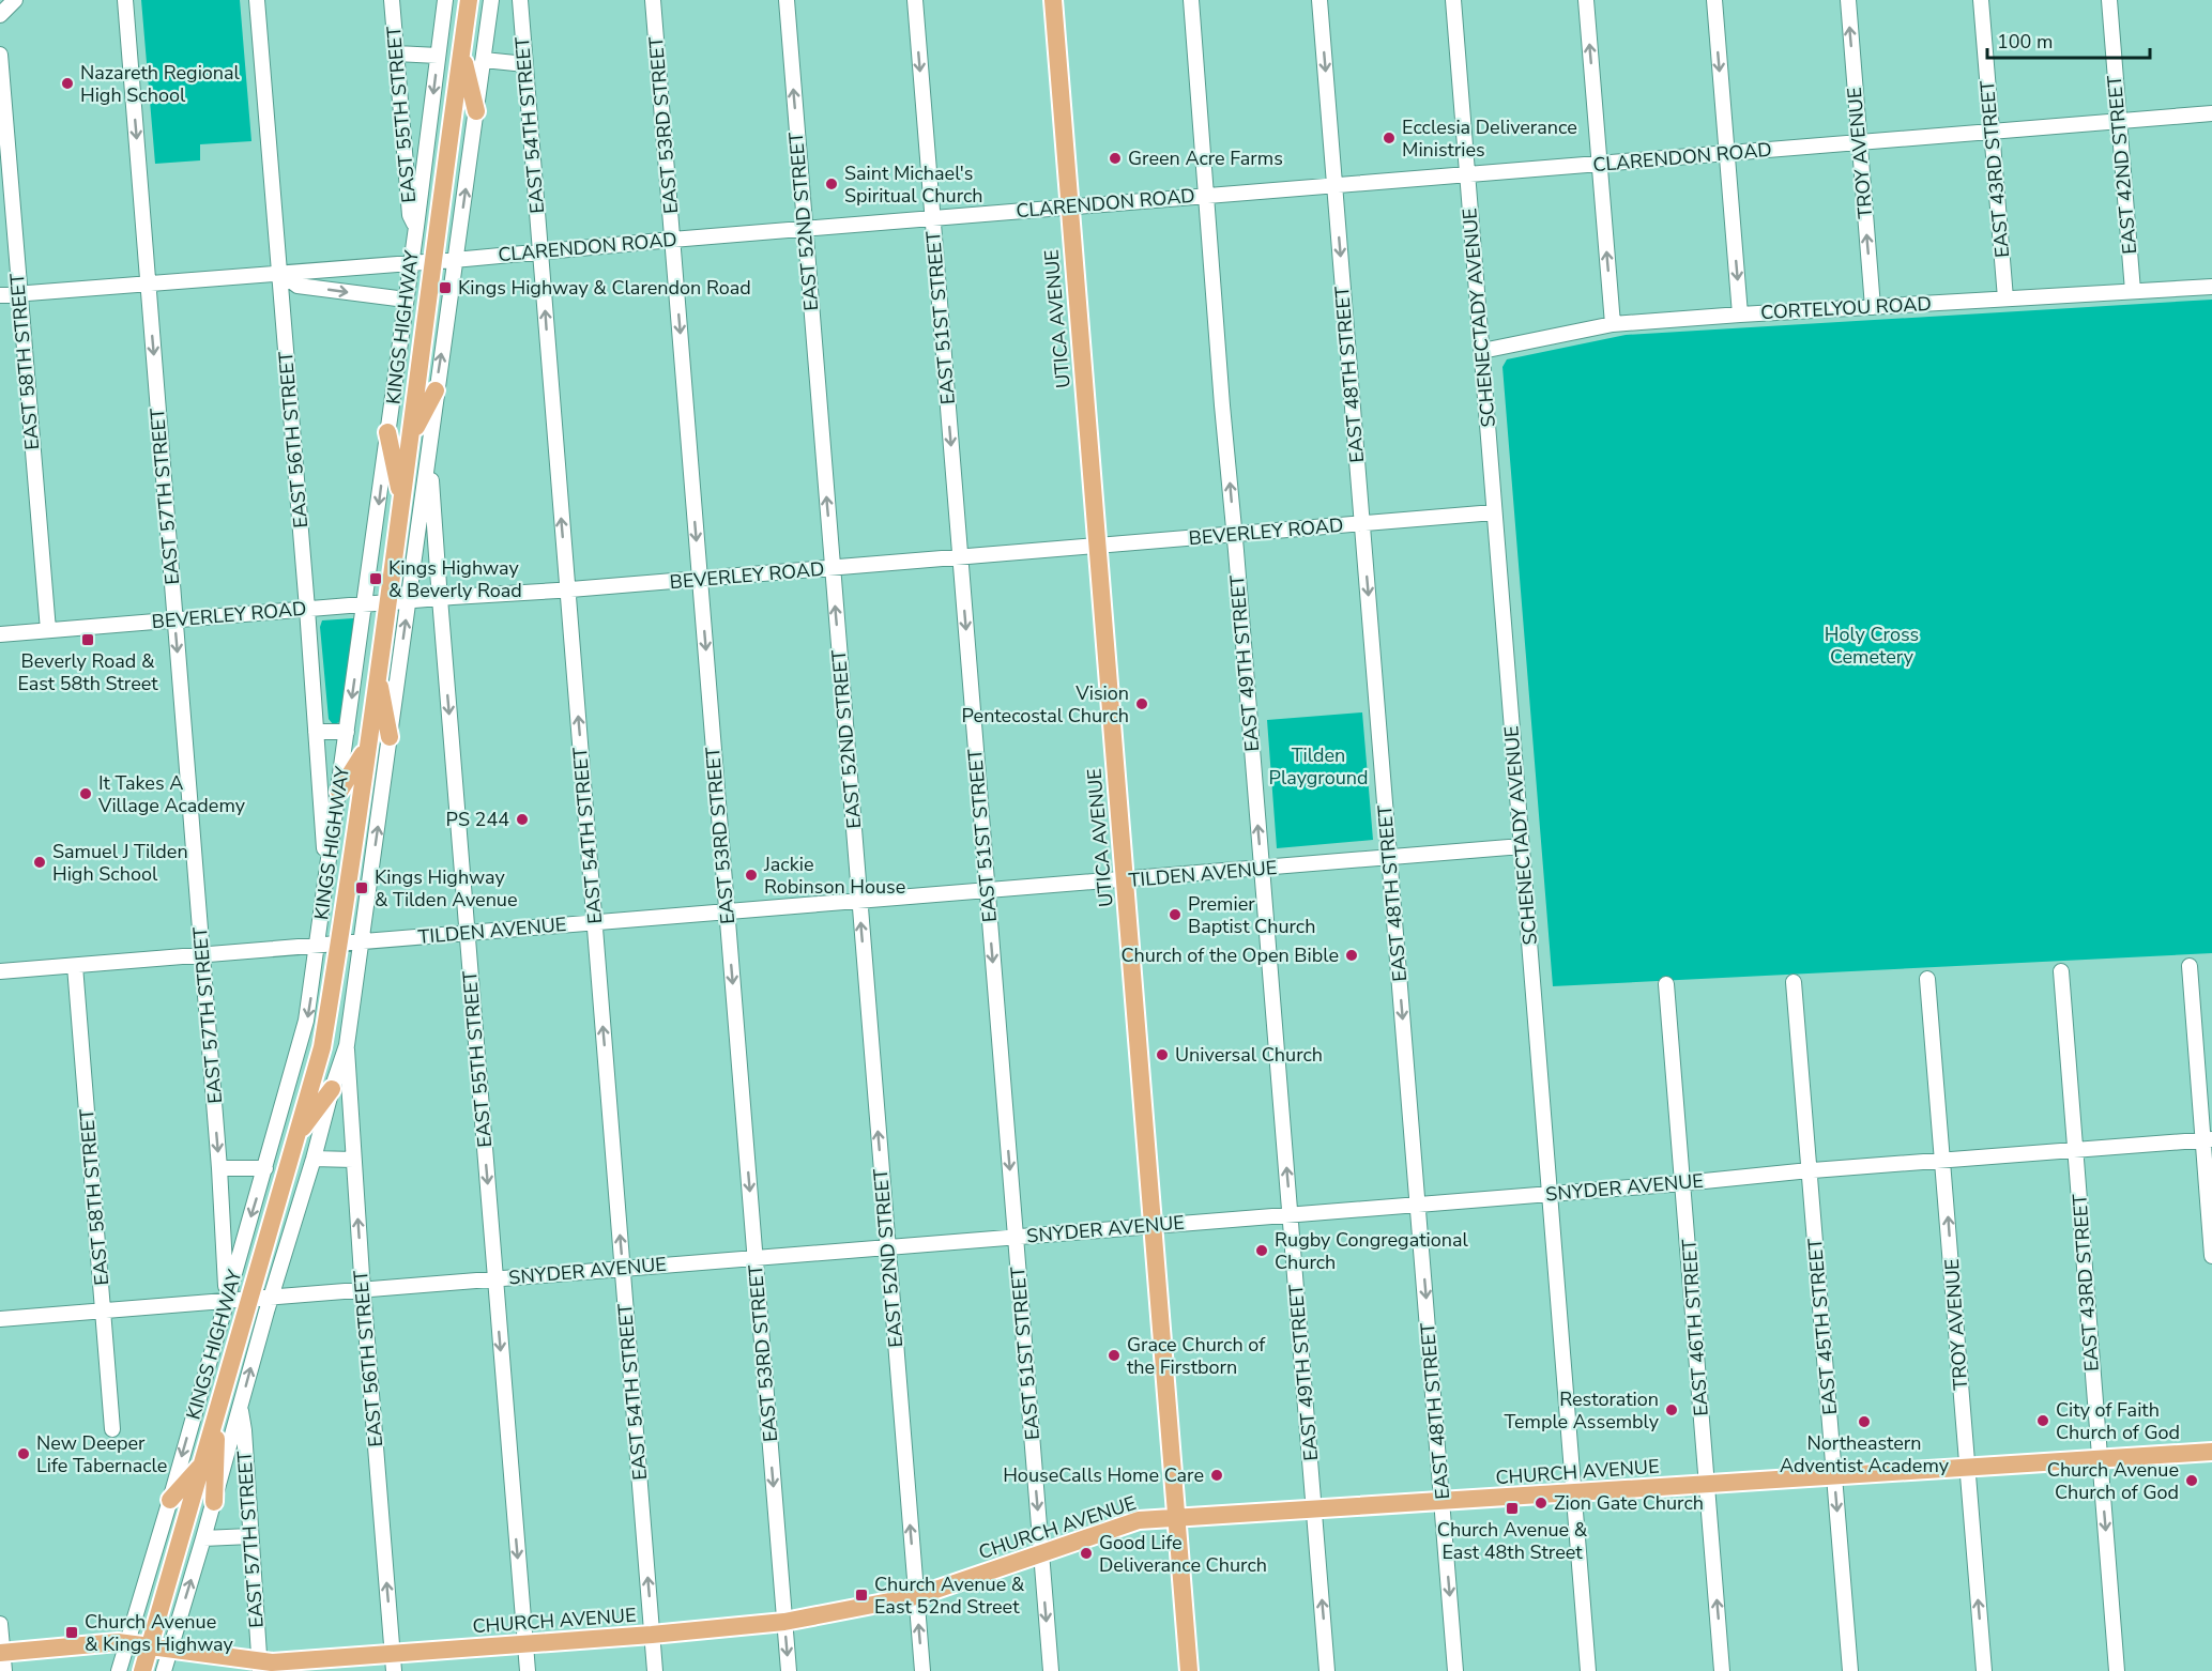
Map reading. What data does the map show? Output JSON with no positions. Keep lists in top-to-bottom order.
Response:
{
  "streets": {
    "main road": ["UTICA AVENUE", "KINGS HIGHWAY", "CHURCH AVENUE"],
    "street": [
      "EAST 55TH STREET",
      "EAST 54TH STREET",
      "EAST 53RD STREET",
      "TROY AVENUE",
      "CLARENDON ROAD",
      "EAST 42ND STREET",
      "EAST 43RD STREET",
      "EAST 52ND STREET",
      "CORTELYOU ROAD",
      "EAST 51ST STREET",
      "SCHENECTADY AVENUE",
      "EAST 58TH STREET",
      "EAST 48TH STREET",
      "EAST 56TH STREET",
      "EAST 57TH STREET",
      "BEVERLEY ROAD",
      "EAST 49TH STREET",
      "TILDEN AVENUE",
      "SNYDER AVENUE",
      "EAST 45TH STREET",
      "EAST 46TH STREET"
    ]
  },
  "crossings": [
    ["EAST 55TH STREET", "KINGS HIGHWAY"],
    ["EAST 55TH STREET", "BEVERLEY ROAD"],
    ["EAST 55TH STREET", "TILDEN AVENUE"],
    ["EAST 55TH STREET", "SNYDER AVENUE"],
    ["EAST 55TH STREET", "CHURCH AVENUE"],
    ["EAST 54TH STREET", "CLARENDON ROAD"],
    ["EAST 54TH STREET", "BEVERLEY ROAD"],
    ["EAST 54TH STREET", "TILDEN AVENUE"],
    ["EAST 54TH STREET", "SNYDER AVENUE"],
    ["EAST 54TH STREET", "CHURCH AVENUE"],
    ["EAST 53RD STREET", "CLARENDON ROAD"],
    ["EAST 53RD STREET", "BEVERLEY ROAD"],
    ["EAST 53RD STREET", "TILDEN AVENUE"],
    ["EAST 53RD STREET", "SNYDER AVENUE"],
    ["EAST 53RD STREET", "CHURCH AVENUE"],
    ["TROY AVENUE", "CLARENDON ROAD"],
    ["TROY AVENUE", "CORTELYOU ROAD"],
    ["TROY AVENUE", "SNYDER AVENUE"],
    ["TROY AVENUE", "CHURCH AVENUE"],
    ["CLARENDON ROAD", "EAST 42ND STREET"],
    ["CLARENDON ROAD", "EAST 43RD STREET"],
    ["CLARENDON ROAD", "EAST 52ND STREET"],
    ["CLARENDON ROAD", "EAST 51ST STREET"],
    ["CLARENDON ROAD", "SCHENECTADY AVENUE"],
    ["CLARENDON ROAD", "UTICA AVENUE"],
    ["CLARENDON ROAD", "KINGS HIGHWAY"],
    ["CLARENDON ROAD", "EAST 58TH STREET"],
    ["CLARENDON ROAD", "EAST 48TH STREET"],
    ["CLARENDON ROAD", "EAST 56TH STREET"],
    ["CLARENDON ROAD", "EAST 57TH STREET"],
    ["CLARENDON ROAD", "EAST 49TH STREET"],
    ["EAST 42ND STREET", "CORTELYOU ROAD"],
    ["EAST 43RD STREET", "CORTELYOU ROAD"],
    ["EAST 43RD STREET", "SNYDER AVENUE"],
    ["EAST 43RD STREET", "CHURCH AVENUE"],
    ["EAST 52ND STREET", "BEVERLEY ROAD"],
    ["EAST 52ND STREET", "TILDEN AVENUE"],
    ["EAST 52ND STREET", "SNYDER AVENUE"],
    ["EAST 52ND STREET", "CHURCH AVENUE"],
    ["CORTELYOU ROAD", "SCHENECTADY AVENUE"],
    ["EAST 51ST STREET", "BEVERLEY ROAD"],
    ["EAST 51ST STREET", "TILDEN AVENUE"],
    ["EAST 51ST STREET", "SNYDER AVENUE"],
    ["EAST 51ST STREET", "CHURCH AVENUE"],
    ["SCHENECTADY AVENUE", "BEVERLEY ROAD"],
    ["SCHENECTADY AVENUE", "TILDEN AVENUE"],
    ["SCHENECTADY AVENUE", "SNYDER AVENUE"],
    ["SCHENECTADY AVENUE", "CHURCH AVENUE"],
    ["UTICA AVENUE", "BEVERLEY ROAD"],
    ["UTICA AVENUE", "TILDEN AVENUE"],
    ["UTICA AVENUE", "SNYDER AVENUE"],
    ["UTICA AVENUE", "CHURCH AVENUE"],
    ["KINGS HIGHWAY", "EAST 56TH STREET"],
    ["KINGS HIGHWAY", "EAST 57TH STREET"],
    ["KINGS HIGHWAY", "BEVERLEY ROAD"],
    ["KINGS HIGHWAY", "TILDEN AVENUE"],
    ["KINGS HIGHWAY", "SNYDER AVENUE"],
    ["KINGS HIGHWAY", "CHURCH AVENUE"],
    ["EAST 58TH STREET", "BEVERLEY ROAD"],
    ["EAST 58TH STREET", "TILDEN AVENUE"],
    ["EAST 58TH STREET", "SNYDER AVENUE"],
    ["EAST 48TH STREET", "BEVERLEY ROAD"],
    ["EAST 48TH STREET", "TILDEN AVENUE"],
    ["EAST 48TH STREET", "SNYDER AVENUE"],
    ["EAST 48TH STREET", "CHURCH AVENUE"],
    ["EAST 56TH STREET", "BEVERLEY ROAD"],
    ["EAST 56TH STREET", "SNYDER AVENUE"],
    ["EAST 56TH STREET", "CHURCH AVENUE"],
    ["EAST 57TH STREET", "BEVERLEY ROAD"],
    ["EAST 57TH STREET", "TILDEN AVENUE"],
    ["EAST 57TH STREET", "SNYDER AVENUE"],
    ["EAST 57TH STREET", "CHURCH AVENUE"],
    ["BEVERLEY ROAD", "EAST 49TH STREET"],
    ["EAST 49TH STREET", "TILDEN AVENUE"],
    ["EAST 49TH STREET", "SNYDER AVENUE"],
    ["EAST 49TH STREET", "CHURCH AVENUE"],
    ["SNYDER AVENUE", "EAST 45TH STREET"],
    ["SNYDER AVENUE", "EAST 46TH STREET"],
    ["EAST 45TH STREET", "CHURCH AVENUE"],
    ["EAST 46TH STREET", "CHURCH AVENUE"]
  ],
  "one_way": [
    "EAST 54TH STREET",
    "EAST 53RD STREET",
    "TROY AVENUE",
    "EAST 52ND STREET",
    "EAST 51ST STREET",
    "EAST 48TH STREET",
    "EAST 57TH STREET",
    "EAST 49TH STREET"
  ],
  "parks": ["Holy Cross Cemetery", "Tilden Playground"],
  "places": {
    "other": [
      "Nazareth Regional High School",
      "Ecclesia Deliverance Ministries",
      "Green Acre Farms",
      "Saint Michael's Spiritual Church",
      "Vision Pentecostal Church",
      "It Takes A Village Academy",
      "PS 244",
      "Samuel J Tilden High School",
      "Jackie Robinson House",
      "Premier Baptist Church",
      "Church of the Open Bible",
      "Universal Church",
      "Rugby Congregational Church",
      "Grace Church of the Firstborn",
      "Restoration Temple Assembly",
      "City of Faith Church of God",
      "Northeastern Adventist Academy",
      "New Deeper Life Tabernacle",
      "HouseCalls Home Care",
      "Church Avenue Church of God",
      "Zion Gate Church",
      "Good Life Deliverance Church"
    ],
    "transit": [
      "Kings Highway & Clarendon Road",
      "Kings Highway & Beverly Road",
      "Beverly Road & East 58th Street",
      "Kings Highway & Tilden Avenue",
      "Church Avenue & East 48th Street",
      "Church Avenue & East 52nd Street",
      "Church Avenue & Kings Highway"
    ]
  },
  "scale_bar": "100 m"
}
